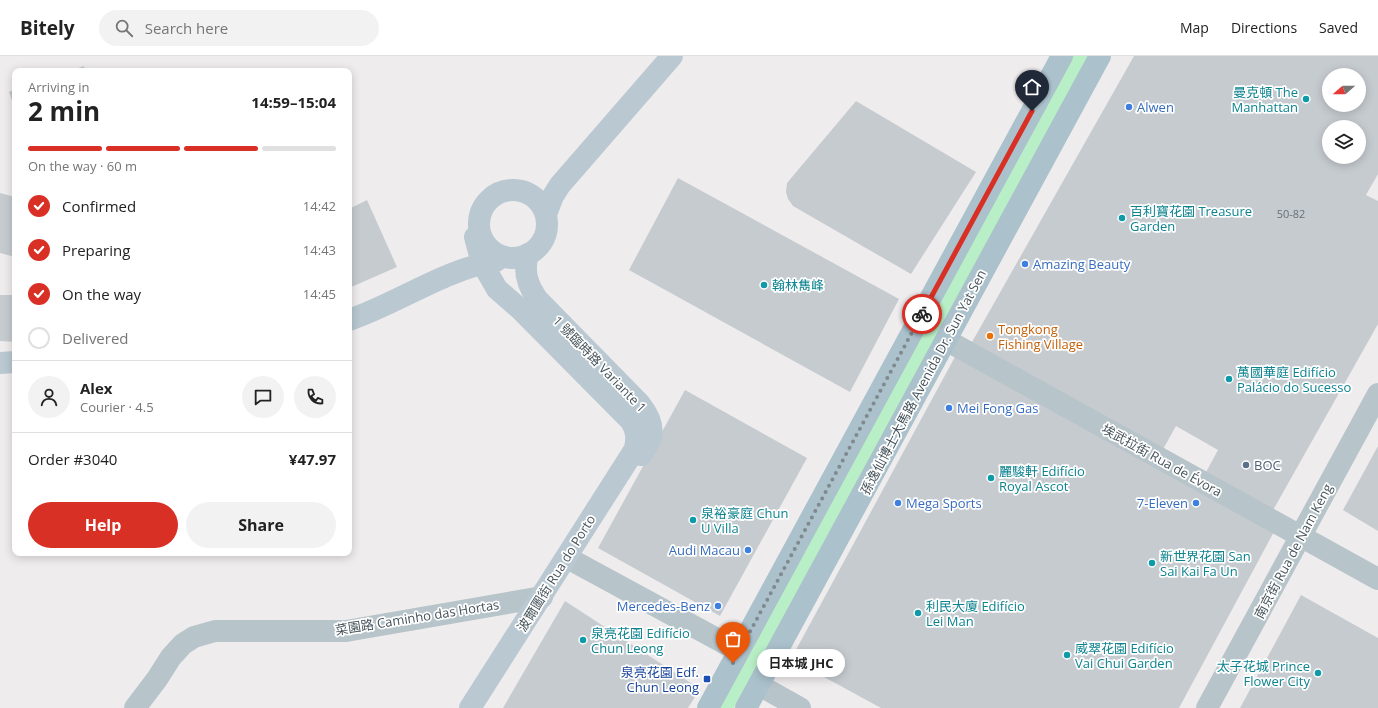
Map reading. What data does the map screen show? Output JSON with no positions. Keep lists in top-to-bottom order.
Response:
{
  "streets": {
    "main road": ["孫逸仙博士大馬路 Avenida Dr. Sun Yat Sen"],
    "street": [
      "1 號臨時路 Variante 1",
      "埃武拉街 Rua de Évora",
      "南京街 Rua de Nam Keng",
      "波爾圖街 Rua do Porto",
      "菜園路 Caminho das Hortas"
    ]
  },
  "crossings": [
    ["1 號臨時路 Variante 1", "波爾圖街 Rua do Porto"],
    ["孫逸仙博士大馬路 Avenida Dr. Sun Yat Sen", "埃武拉街 Rua de Évora"],
    ["埃武拉街 Rua de Évora", "南京街 Rua de Nam Keng"],
    ["波爾圖街 Rua do Porto", "菜園路 Caminho das Hortas"]
  ],
  "places": {
    "other": [
      "曼克頓 The Manhattan",
      "Alwen",
      "百利寶花園 Treasure Garden",
      "Amazing Beauty",
      "翰林雋峰",
      "Tongkong Fishing Village",
      "萬國華庭 Edifício Palácio do Sucesso",
      "Mei Fong Gas",
      "BOC",
      "麗駿軒 Edifício Royal Ascot",
      "Mega Sports",
      "7-Eleven",
      "泉裕豪庭 Chun U Villa",
      "Audi Macau",
      "新世界花園 San Sai Kai Fa Un",
      "Mercedes-Benz",
      "利民大廈 Edifício Lei Man",
      "泉亮花園 Edifício Chun Leong",
      "威翠花園 Edifício Vai Chui Garden",
      "日本城 JHC",
      "太子花城 Prince Flower City"
    ],
    "transit": ["泉亮花園 Edf. Chun Leong"]
  },
  "house_numbers": ["50-82"],
  "north": "left",
  "page": {
    "header": "Bitely",
    "search": "Search here",
    "nav": ["Map", "Directions", "Saved"],
    "heading": ["2 min", "Arriving in", "14:59–15:04"],
    "panel": [
      "Alex",
      "Courier · 4.5",
      "Order #3040",
      "¥47.97"
    ],
    "bar": "On the way · 60 m",
    "list": [
      ["Confirmed", "14:42"],
      ["Preparing", "14:43"],
      ["On the way", "14:45"],
      "Delivered"
    ],
    "buttons": ["Help", "Share"],
    "bubble": "日本城 JHC"
  }
}
